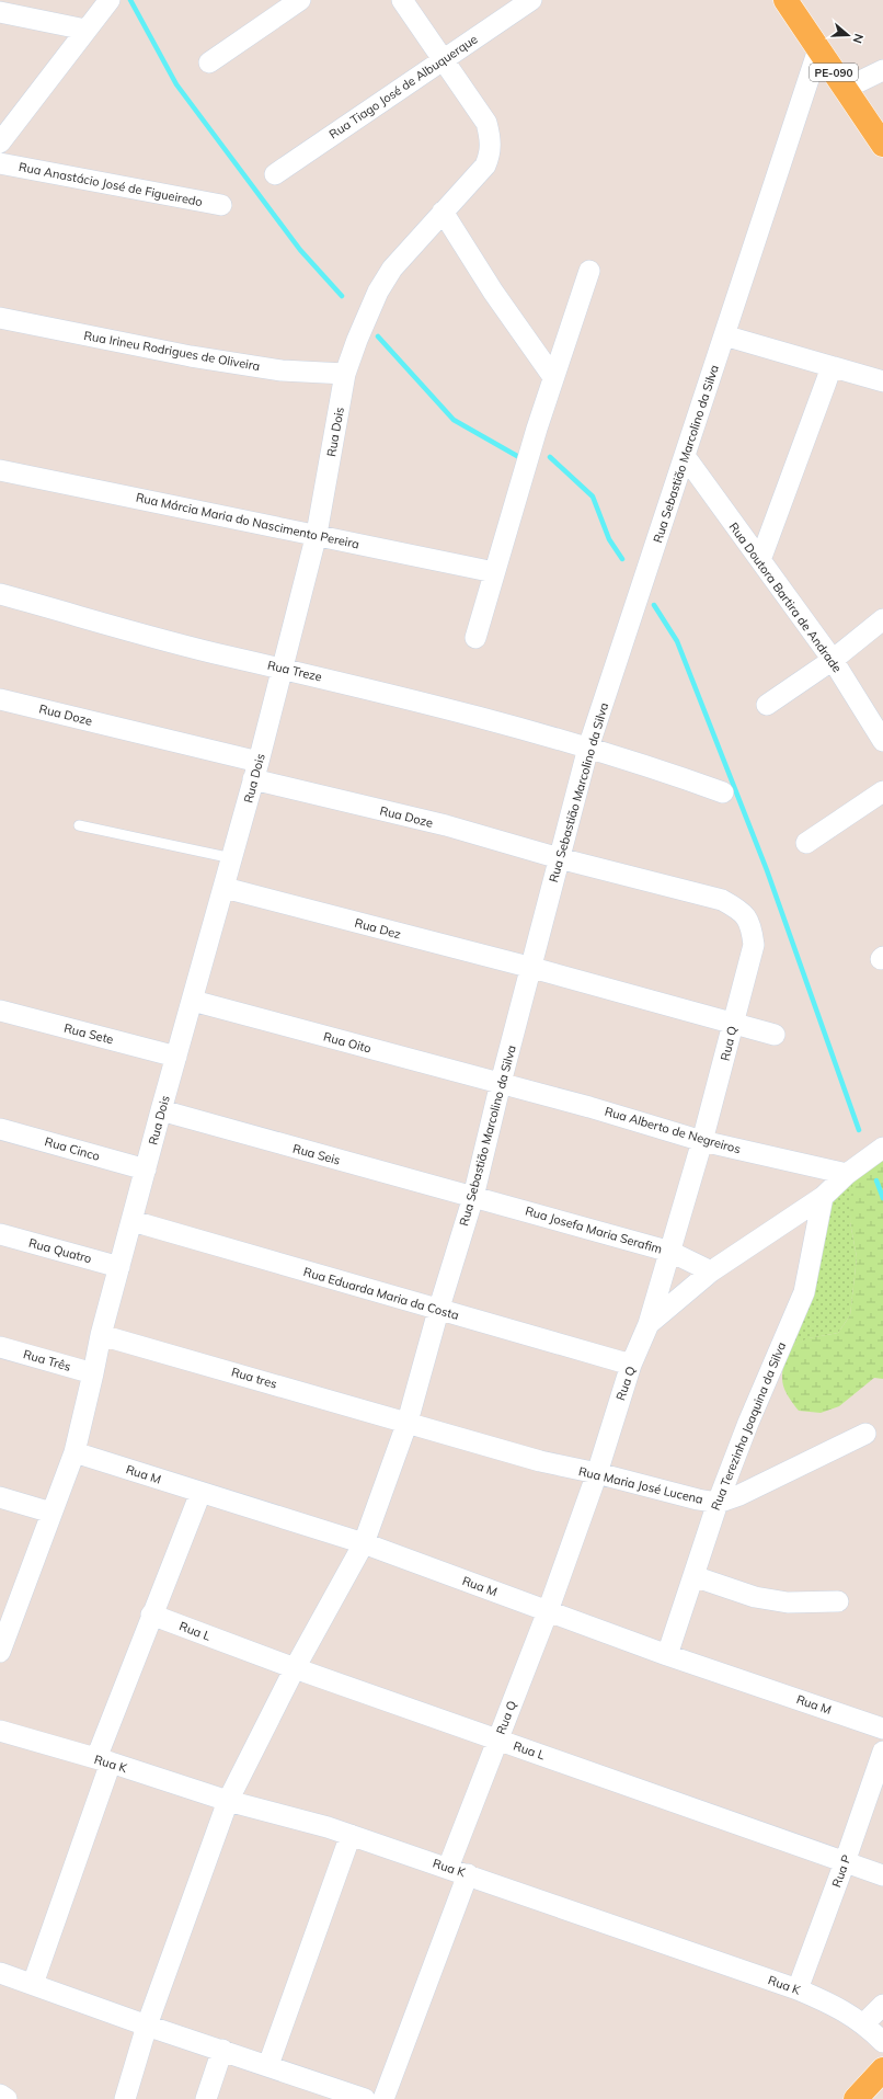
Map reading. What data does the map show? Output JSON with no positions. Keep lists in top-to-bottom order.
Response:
{
  "streets": {
    "main road": ["PE-090"],
    "street": [
      "Rua Tiago José de Albuquerque",
      "Rua Anastácio José de Figueiredo",
      "Rua Irineu Rodrigues de Oliveira",
      "Rua Dois",
      "Rua Sebastião Marcolino da Silva",
      "Rua Márcia Maria do Nascimento Pereira",
      "Rua Doutora Bartira de Andrade",
      "Rua Treze",
      "Rua Doze",
      "Rua Dez",
      "Rua Sete",
      "Rua Oito",
      "Rua Q",
      "Rua Alberto de Negreiros",
      "Rua Cinco",
      "Rua Seis",
      "Rua Josefa Maria Serafim",
      "Rua Quatro",
      "Rua Eduarda Maria da Costa",
      "Rua Três",
      "Rua tres",
      "Rua Terezinha Joaquina da Silva",
      "Rua M",
      "Rua Maria José Lucena",
      "Rua L",
      "Rua K",
      "Rua P"
    ]
  },
  "crossings": [
    ["PE-090", "Rua Sebastião Marcolino da Silva"],
    ["Rua Tiago José de Albuquerque", "Rua Dois"],
    ["Rua Irineu Rodrigues de Oliveira", "Rua Dois"],
    ["Rua Dois", "Rua Márcia Maria do Nascimento Pereira"],
    ["Rua Dois", "Rua Treze"],
    ["Rua Dois", "Rua Doze"],
    ["Rua Dois", "Rua Dez"],
    ["Rua Dois", "Rua Sete"],
    ["Rua Dois", "Rua Oito"],
    ["Rua Dois", "Rua Cinco"],
    ["Rua Dois", "Rua Seis"],
    ["Rua Dois", "Rua Quatro"],
    ["Rua Dois", "Rua Eduarda Maria da Costa"],
    ["Rua Dois", "Rua Três"],
    ["Rua Dois", "Rua tres"],
    ["Rua Dois", "Rua M"],
    ["Rua Sebastião Marcolino da Silva", "Rua Doutora Bartira de Andrade"],
    ["Rua Sebastião Marcolino da Silva", "Rua Treze"],
    ["Rua Sebastião Marcolino da Silva", "Rua Doze"],
    ["Rua Sebastião Marcolino da Silva", "Rua Dez"],
    ["Rua Sebastião Marcolino da Silva", "Rua Oito"],
    ["Rua Sebastião Marcolino da Silva", "Rua Alberto de Negreiros"],
    ["Rua Sebastião Marcolino da Silva", "Rua Seis"],
    ["Rua Sebastião Marcolino da Silva", "Rua Josefa Maria Serafim"],
    ["Rua Sebastião Marcolino da Silva", "Rua Eduarda Maria da Costa"],
    ["Rua Sebastião Marcolino da Silva", "Rua tres"],
    ["Rua Sebastião Marcolino da Silva", "Rua M"],
    ["Rua Sebastião Marcolino da Silva", "Rua Maria José Lucena"],
    ["Rua Sebastião Marcolino da Silva", "Rua L"],
    ["Rua Sebastião Marcolino da Silva", "Rua K"],
    ["Rua Doze", "Rua Q"],
    ["Rua Dez", "Rua Q"],
    ["Rua Oito", "Rua Alberto de Negreiros"],
    ["Rua Q", "Rua Alberto de Negreiros"],
    ["Rua Q", "Rua Josefa Maria Serafim"],
    ["Rua Q", "Rua Eduarda Maria da Costa"],
    ["Rua Q", "Rua M"],
    ["Rua Q", "Rua Maria José Lucena"],
    ["Rua Q", "Rua L"],
    ["Rua Q", "Rua K"],
    ["Rua Seis", "Rua Josefa Maria Serafim"],
    ["Rua tres", "Rua Maria José Lucena"],
    ["Rua Terezinha Joaquina da Silva", "Rua M"],
    ["Rua Terezinha Joaquina da Silva", "Rua Maria José Lucena"],
    ["Rua L", "Rua P"],
    ["Rua K", "Rua P"]
  ],
  "north": "right"
}
